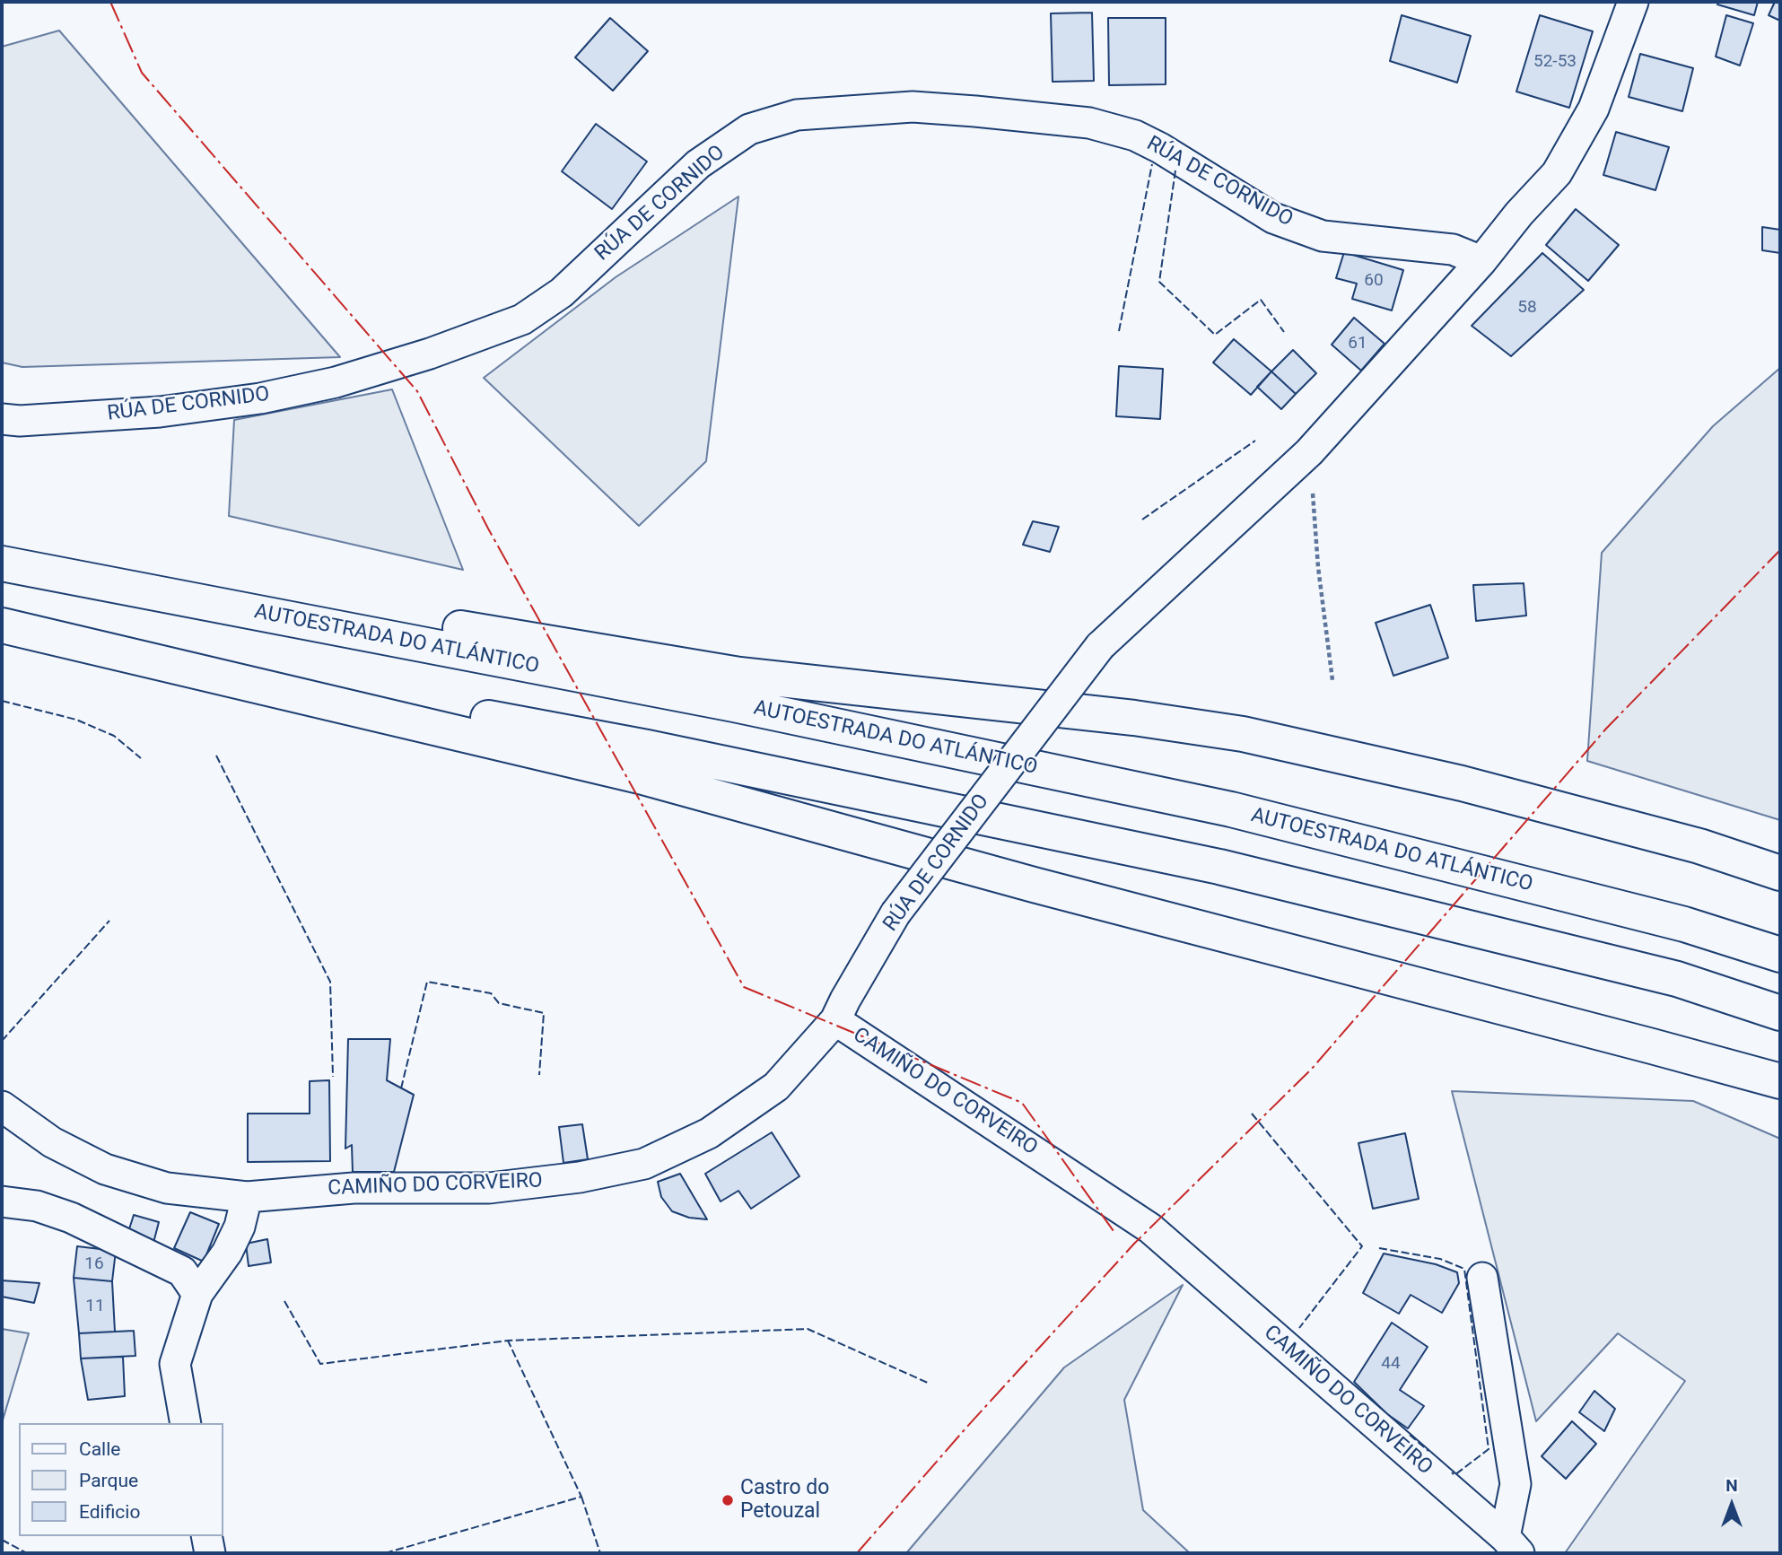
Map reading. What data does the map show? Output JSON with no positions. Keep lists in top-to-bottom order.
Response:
{
  "streets": {
    "highway": ["AUTOESTRADA DO ATLÁNTICO"],
    "street": ["RÚA DE CORNIDO", "CAMIÑO DO CORVEIRO"]
  },
  "crossings": [
    ["RÚA DE CORNIDO", "CAMIÑO DO CORVEIRO"]
  ],
  "places": ["Castro do Petouzal"],
  "house_numbers": [
    "52-53",
    "60",
    "58",
    "61",
    "16",
    "11",
    "44"
  ],
  "legend": ["Calle", "Parque", "Edificio"],
  "north": "top"
}
